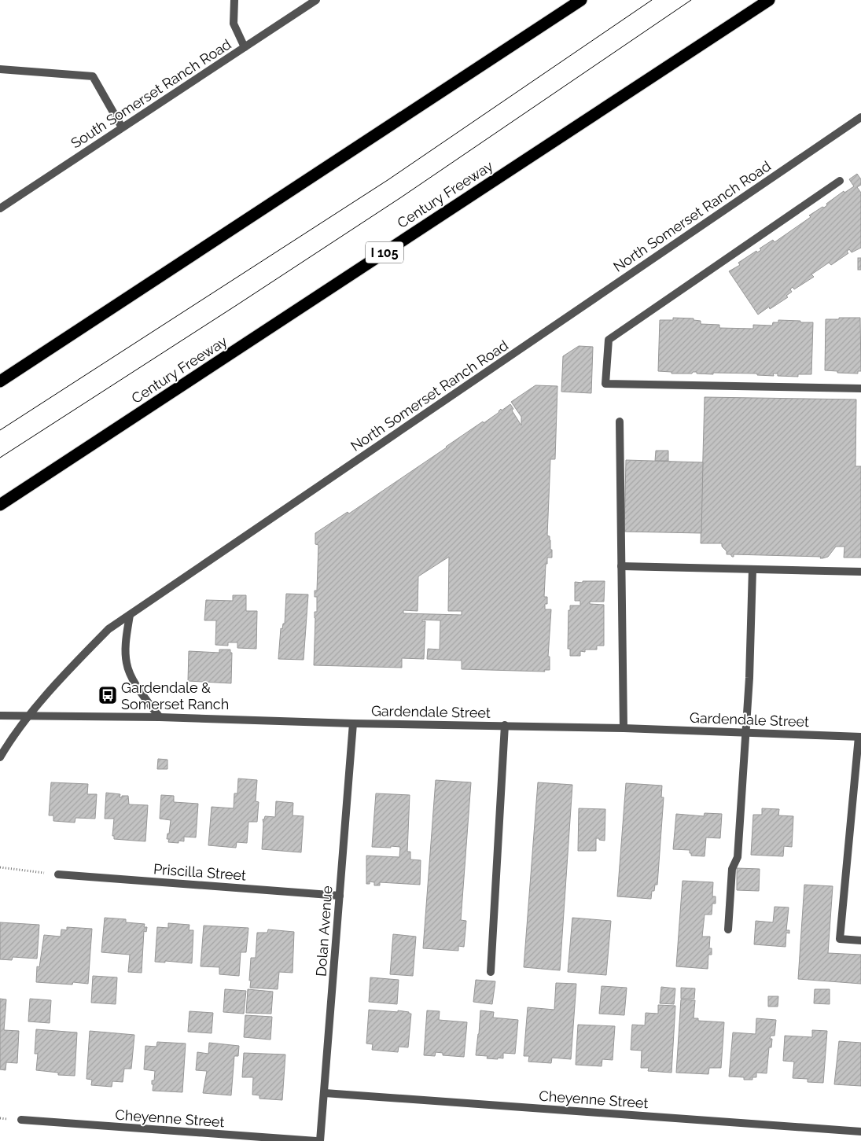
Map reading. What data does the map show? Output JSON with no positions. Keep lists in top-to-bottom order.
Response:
{
  "streets": {
    "highway": ["Century Freeway", "I 105"],
    "street": [
      "South Somerset Ranch Road",
      "North Somerset Ranch Road",
      "Gardendale Street",
      "Priscilla Street",
      "Dolan Avenue",
      "Cheyenne Street"
    ]
  },
  "crossings": [
    ["North Somerset Ranch Road", "Gardendale Street"],
    ["Gardendale Street", "Dolan Avenue"],
    ["Priscilla Street", "Dolan Avenue"],
    ["Dolan Avenue", "Cheyenne Street"]
  ],
  "places": {
    "bus stop": ["Gardendale & Somerset Ranch"]
  }
}
